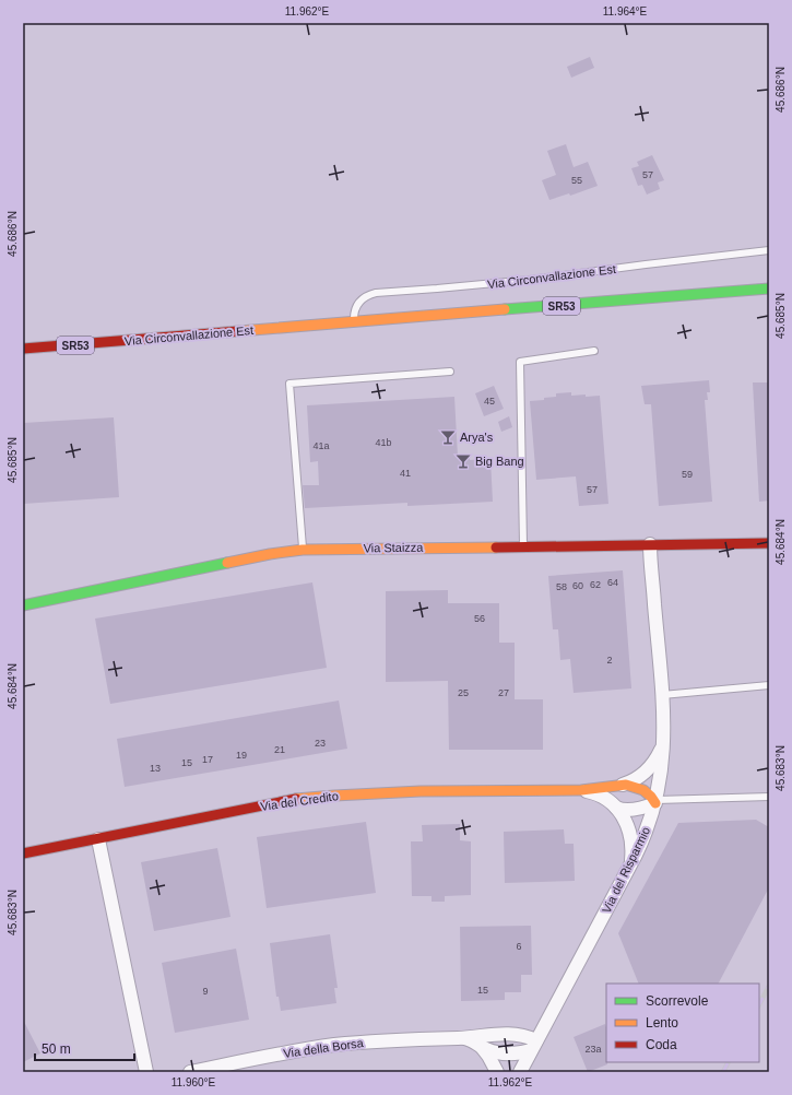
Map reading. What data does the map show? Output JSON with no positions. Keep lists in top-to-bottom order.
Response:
{
  "streets": {
    "street": [
      "Via Circonvallazione Est",
      "SR53",
      "Via Staizza",
      "Via del Credito",
      "Via del Risparmio",
      "Via della Borsa"
    ]
  },
  "crossings": [
    ["Via Staizza", "Via del Risparmio"],
    ["Via del Credito", "Via del Risparmio"],
    ["Via del Risparmio", "Via della Borsa"]
  ],
  "places": {
    "bar": ["Arya's", "Big Bang"]
  },
  "house_numbers": [
    "57",
    "55",
    "45",
    "41b",
    "41a",
    "41",
    "59",
    "57",
    "64",
    "62",
    "60",
    "58",
    "56",
    "2",
    "25",
    "27",
    "23",
    "21",
    "19",
    "17",
    "15",
    "13",
    "6",
    "15",
    "9",
    "23a"
  ],
  "legend": ["Scorrevole", "Lento", "Coda"],
  "scale_bar": "50 m",
  "coordinates": [
    "11.962°E",
    "11.964°E",
    "45.686°N",
    "45.685°N",
    "45.684°N",
    "45.683°N",
    "11.960°E"
  ]
}
